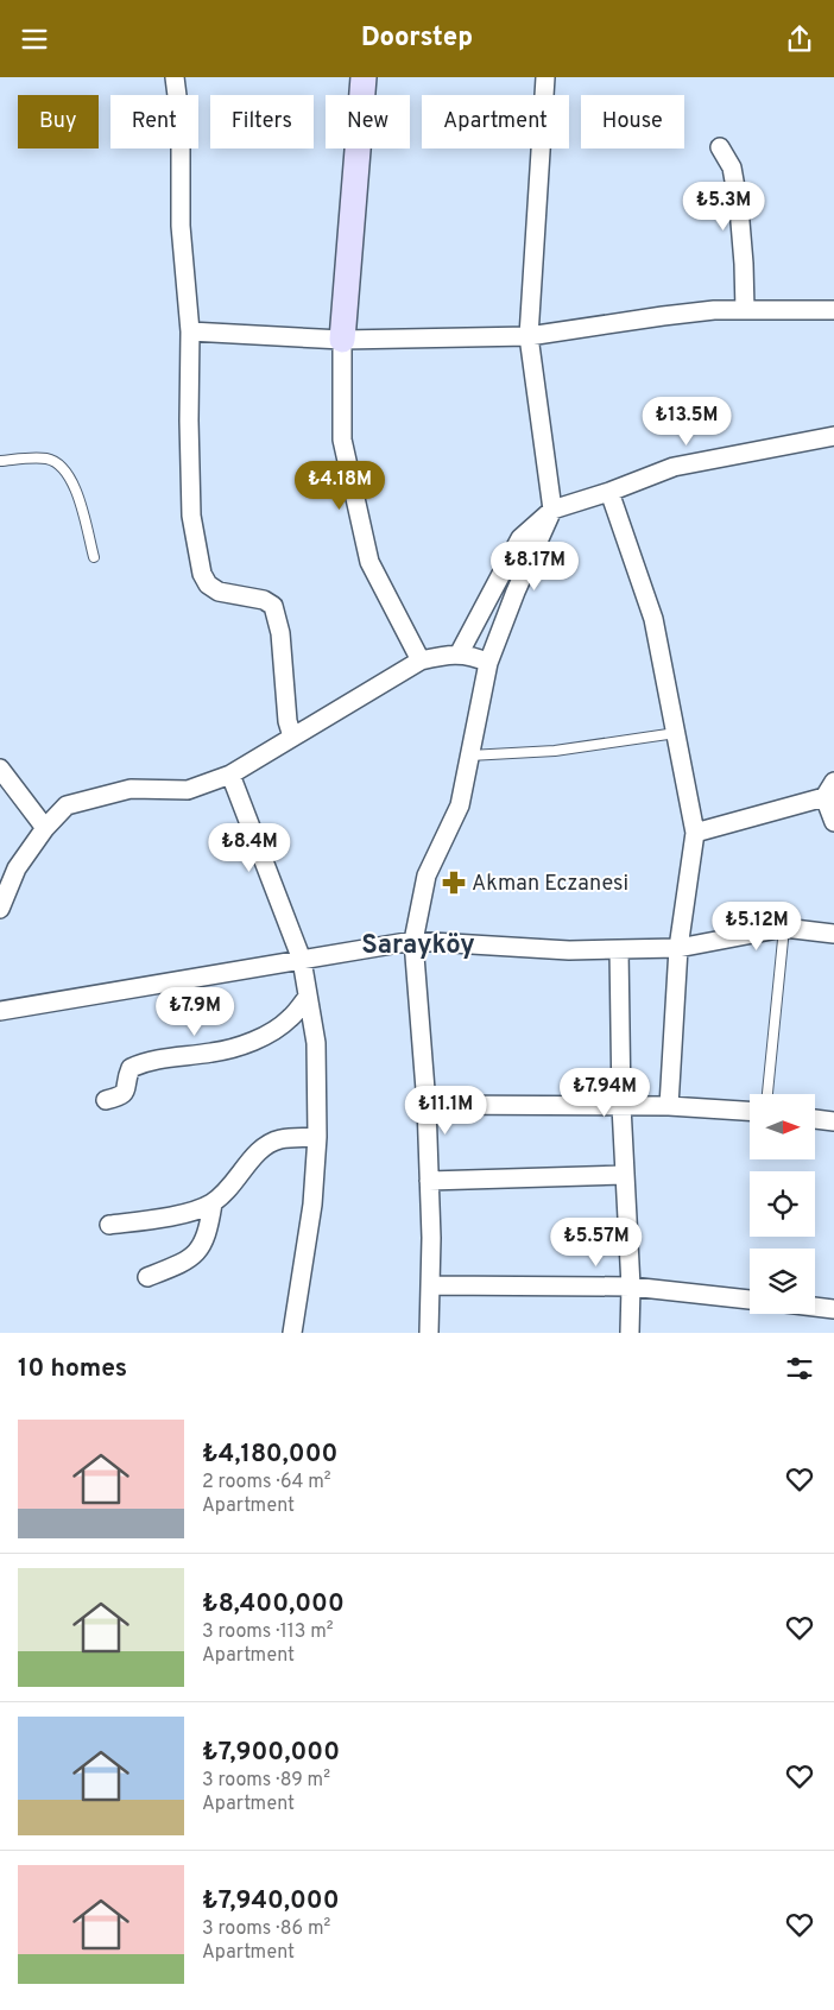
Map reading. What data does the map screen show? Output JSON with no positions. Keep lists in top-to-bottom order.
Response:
{
  "districts": ["Sarayköy"],
  "places": {
    "pharmacy": ["Akman Eczanesi"]
  },
  "north": "right",
  "page": {
    "header": "Doorstep",
    "chip": [
      "Buy",
      "Rent",
      "Filters",
      "New",
      "Apartment",
      "House"
    ],
    "price": [
      "₺5.3M",
      "₺13.5M",
      "₺4.18M",
      "₺8.17M",
      "₺8.4M",
      "₺5.12M",
      "₺7.9M",
      "₺7.94M",
      "₺11.1M",
      "₺5.57M"
    ],
    "heading": "10 homes",
    "list": [
      {
        "name": "₺4,180,000",
        "note": "2 rooms · 64 m² · Apartment"
      },
      {
        "name": "₺8,400,000",
        "note": "3 rooms · 113 m² · Apartment"
      },
      {
        "name": "₺7,900,000",
        "note": "3 rooms · 89 m² · Apartment"
      },
      {
        "name": "₺7,940,000",
        "note": "3 rooms · 86 m² · Apartment"
      }
    ]
  }
}
